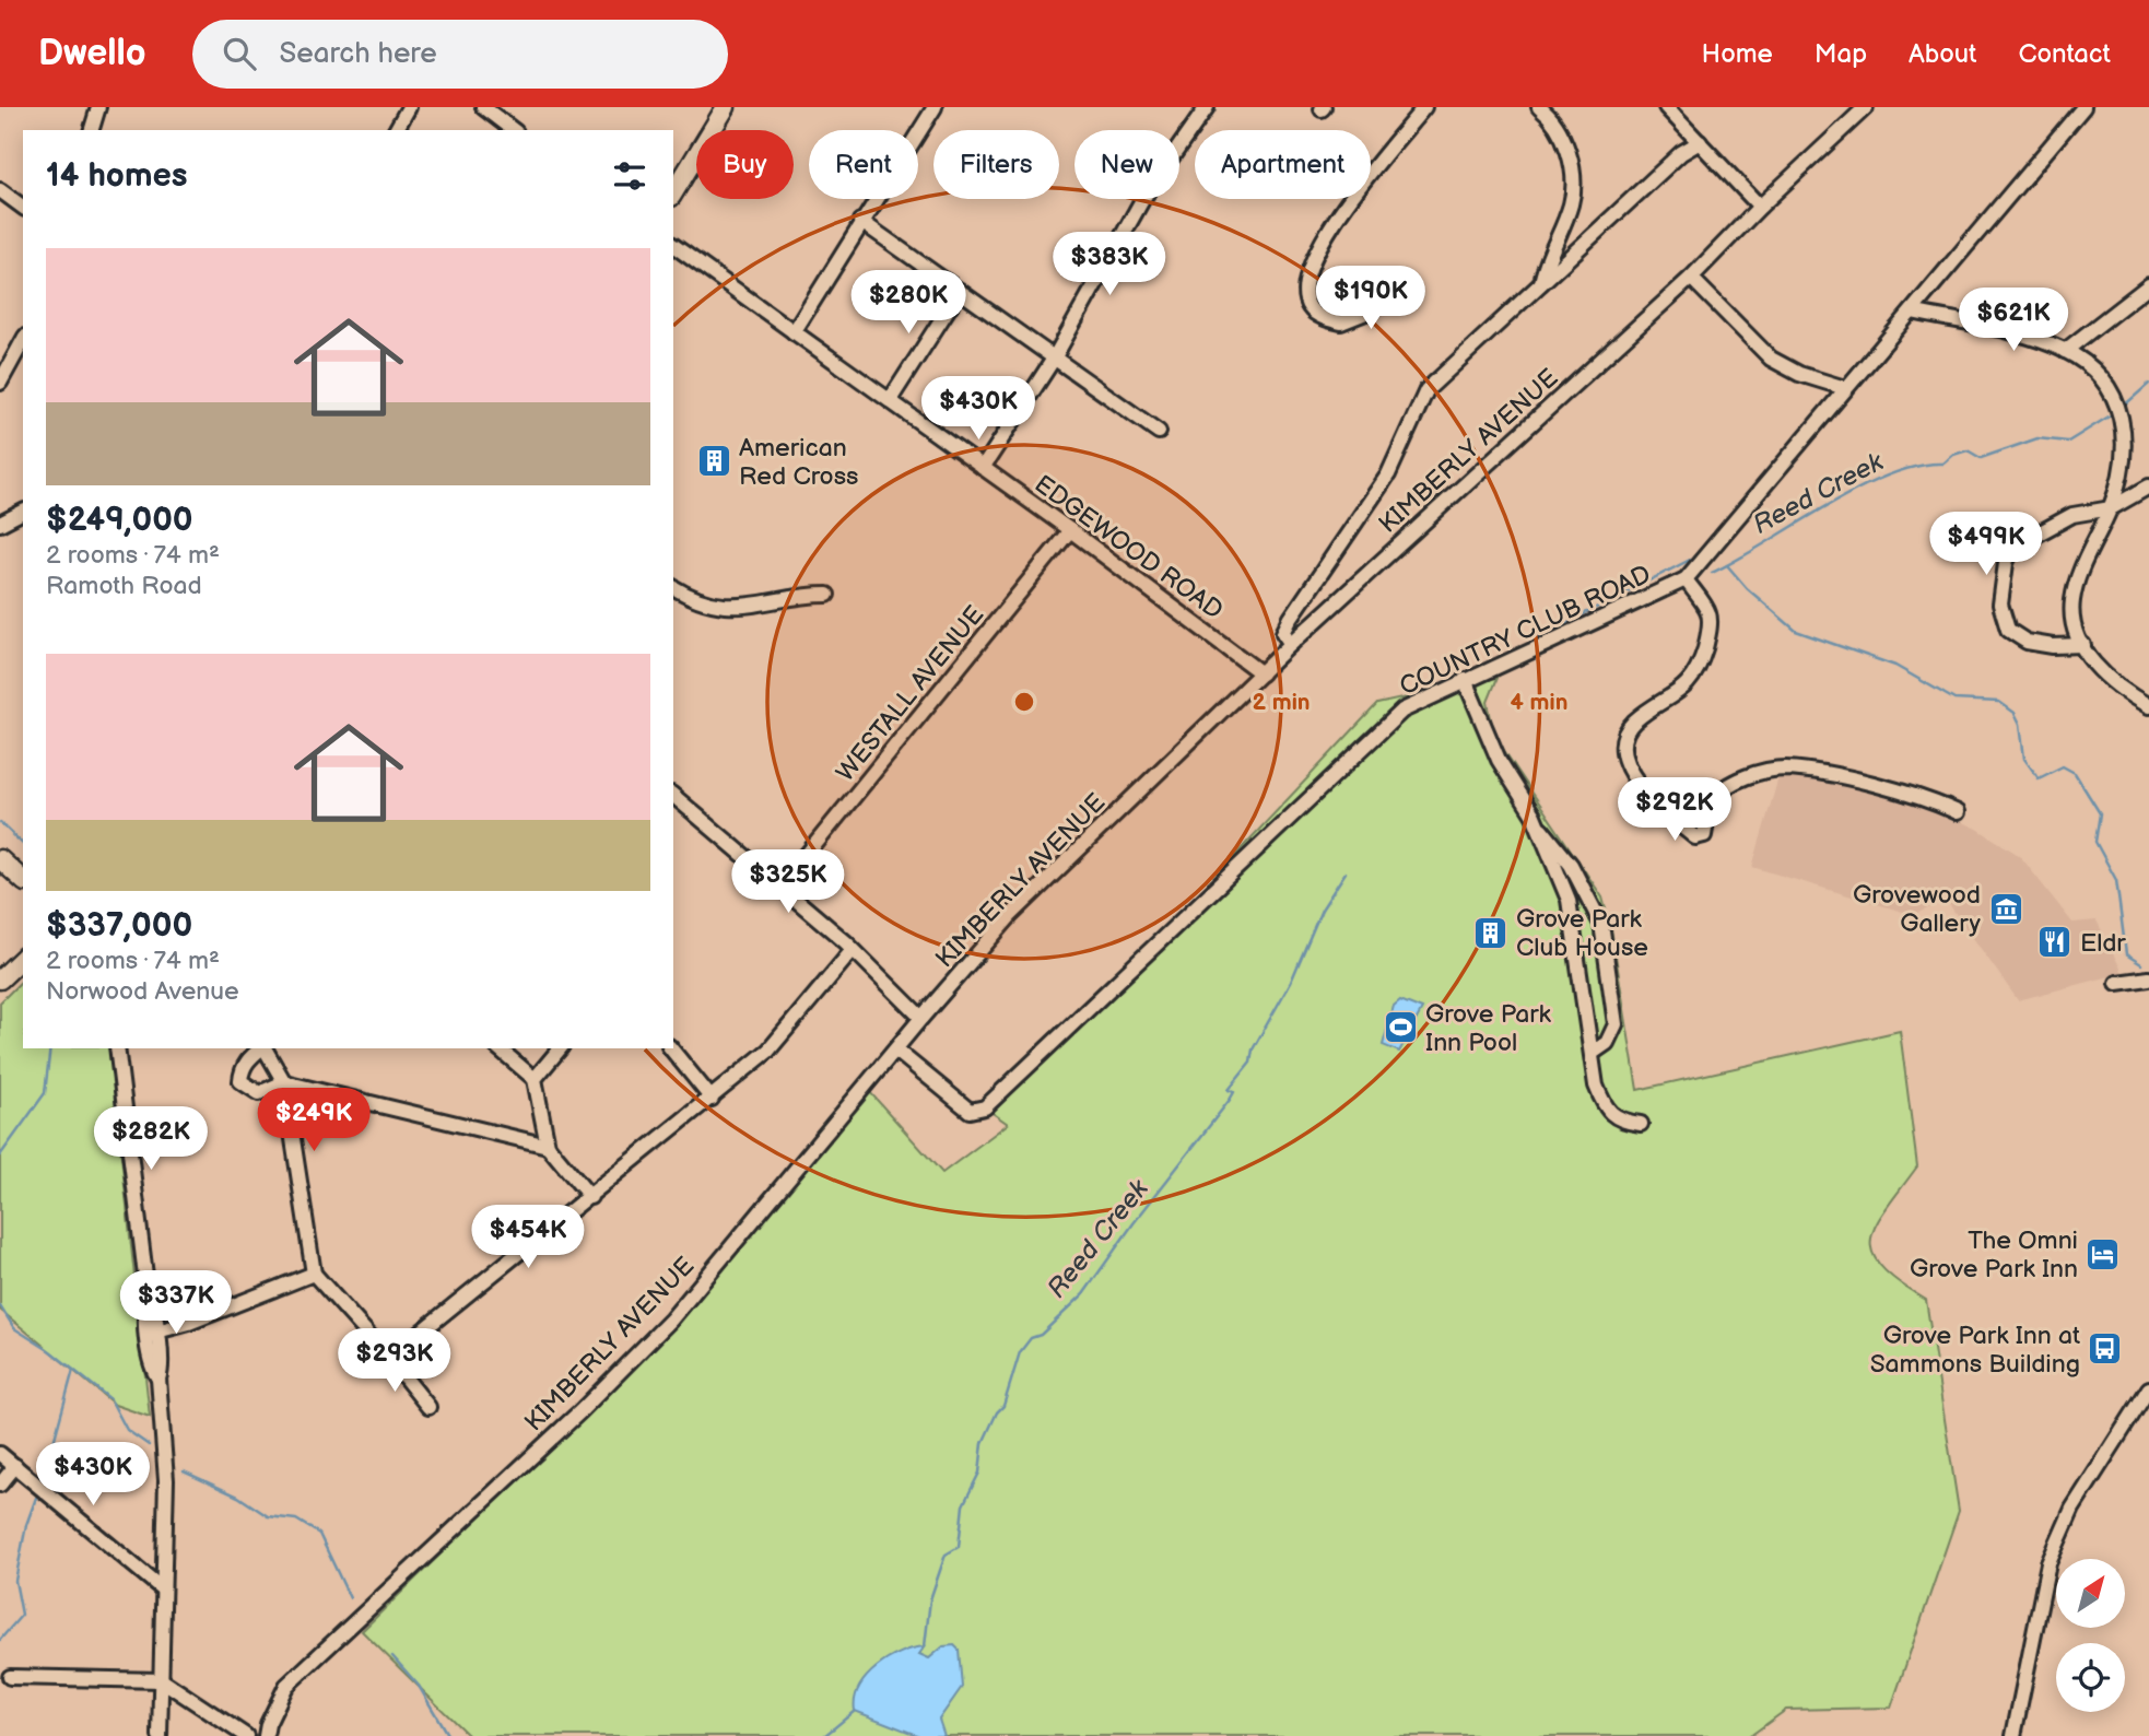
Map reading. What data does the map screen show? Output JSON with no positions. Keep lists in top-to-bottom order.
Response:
{
  "streets": {
    "street": [
      "KIMBERLY AVENUE",
      "EDGEWOOD ROAD",
      "COUNTRY CLUB ROAD",
      "WESTALL AVENUE"
    ]
  },
  "crossings": [
    ["KIMBERLY AVENUE", "EDGEWOOD ROAD"],
    ["KIMBERLY AVENUE", "COUNTRY CLUB ROAD"],
    ["EDGEWOOD ROAD", "WESTALL AVENUE"]
  ],
  "water": ["Reed Creek"],
  "places": {
    "building": ["American Red Cross", "Grove Park Club House"],
    "museum": ["Grovewood Gallery"],
    "restaurant": ["Eldr"],
    "sports": ["Grove Park Inn Pool"],
    "hotel": ["The Omni Grove Park Inn"],
    "bus stop": ["Grove Park Inn at Sammons Building"]
  },
  "north": "top right",
  "page": {
    "header": "Dwello",
    "search": "Search here",
    "nav": [
      "Home",
      "Map",
      "About",
      "Contact"
    ],
    "chip": [
      "Buy",
      "Rent",
      "Filters",
      "New",
      "Apartment"
    ],
    "heading": "14 homes",
    "list": [
      {
        "name": "$249,000",
        "note": "2 rooms · 74 m² · Ramoth Road"
      },
      {
        "name": "$337,000",
        "note": "2 rooms · 74 m² · Norwood Avenue"
      }
    ],
    "price": [
      "$383K",
      "$190K",
      "$280K",
      "$621K",
      "$430K",
      "$499K",
      "$292K",
      "$325K",
      "$249K",
      "$282K",
      "$454K",
      "$337K",
      "$293K",
      "$430K"
    ]
  },
  "rings": ["2 min", "4 min"]
}
